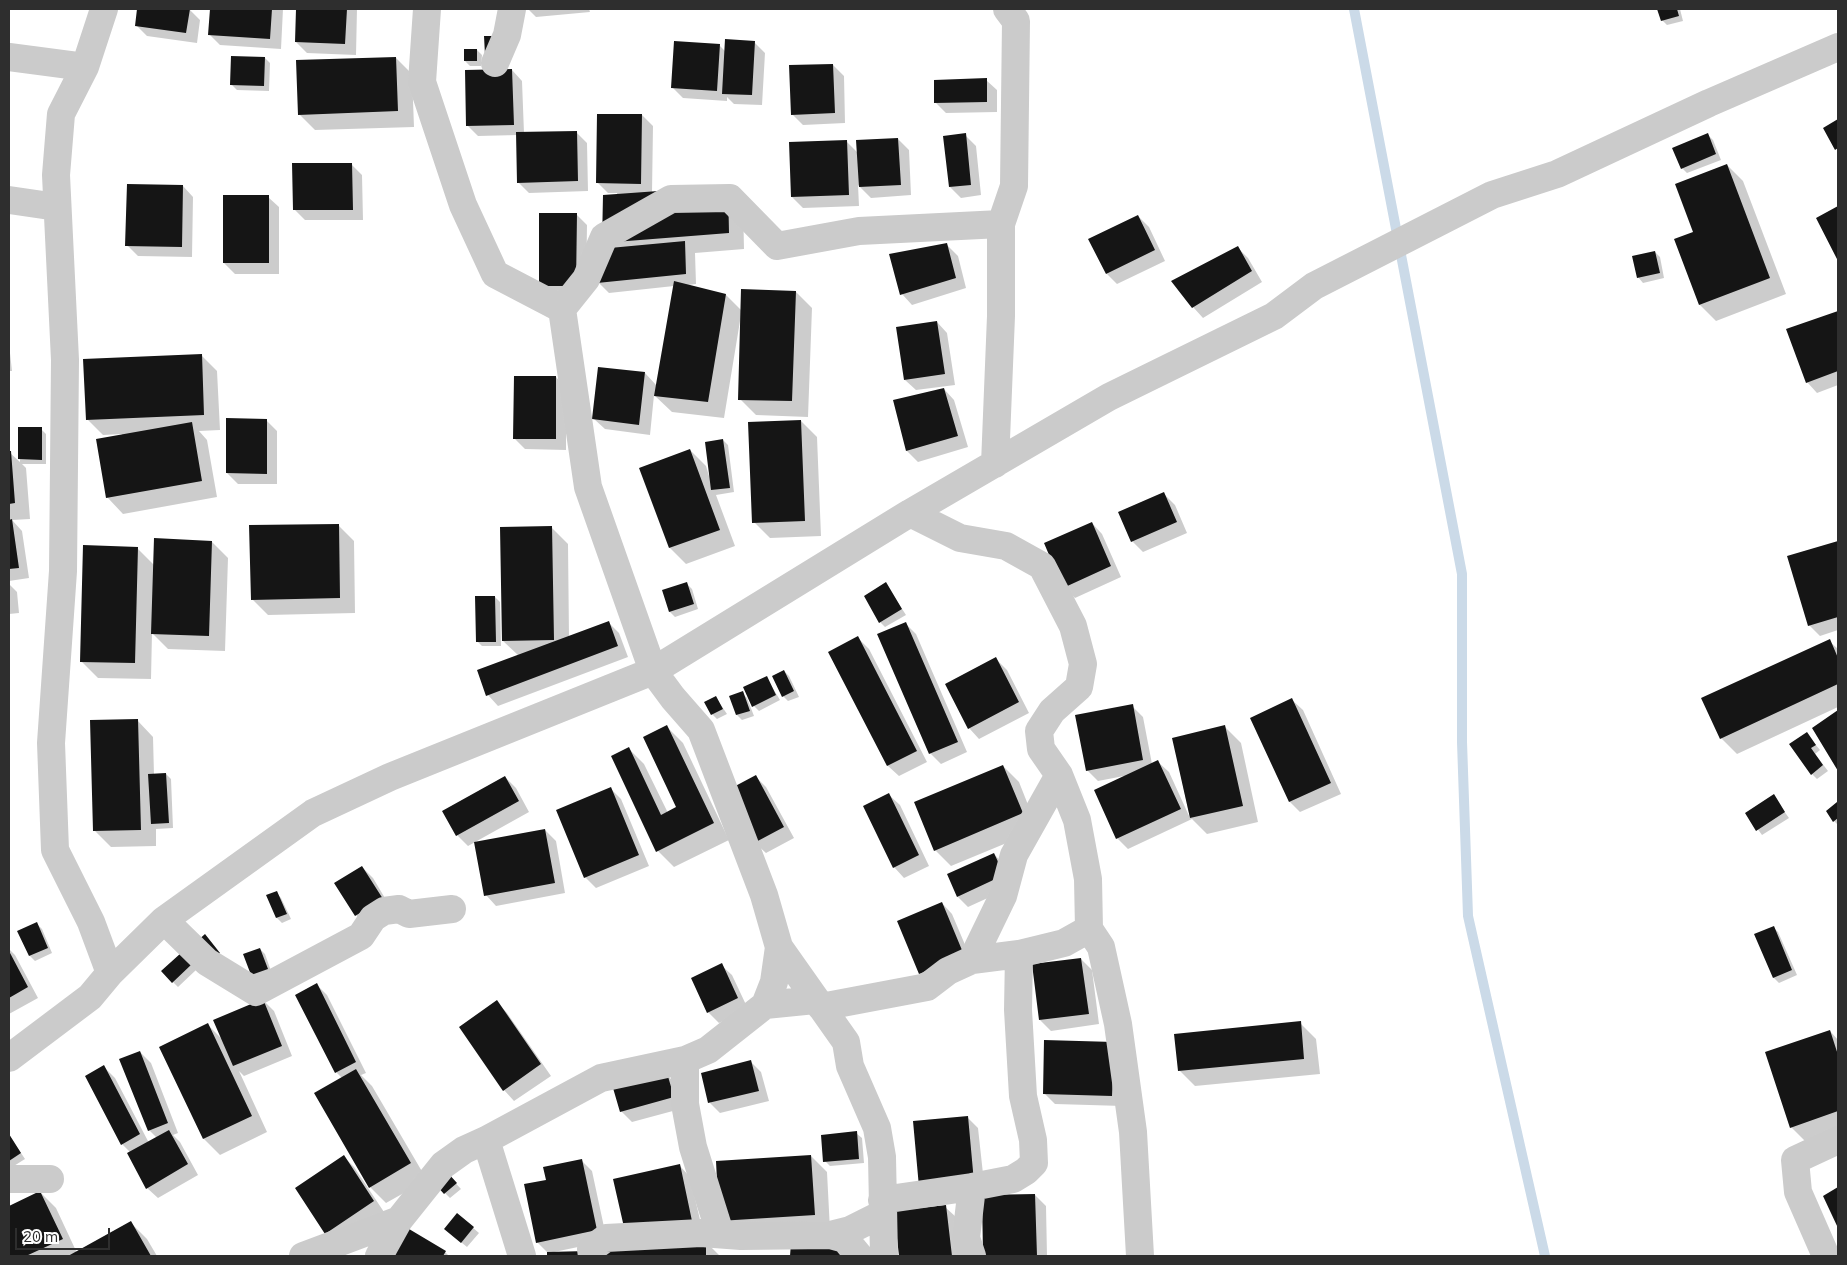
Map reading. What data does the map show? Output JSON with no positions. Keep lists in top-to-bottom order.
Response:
{
  "scale_bar": "20 m"
}
